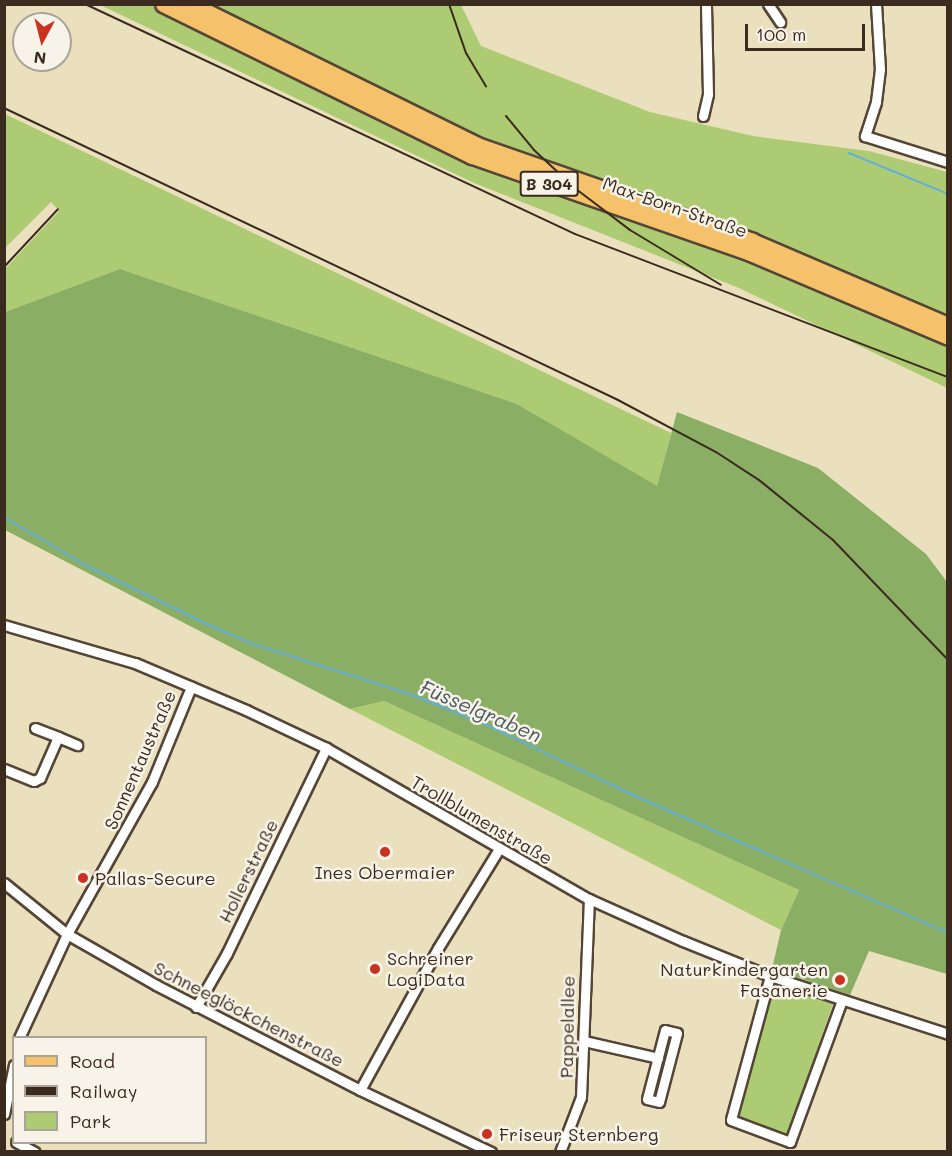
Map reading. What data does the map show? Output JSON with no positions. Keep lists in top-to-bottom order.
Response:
{
  "streets": {
    "main road": ["B 304", "Max-Born-Straße"],
    "street": [
      "Sonnentaustraße",
      "Trollblumenstraße",
      "Hollerstraße",
      "Schneeglöckchenstraße",
      "Pappelallee"
    ]
  },
  "crossings": [
    ["Sonnentaustraße", "Trollblumenstraße"],
    ["Sonnentaustraße", "Schneeglöckchenstraße"],
    ["Trollblumenstraße", "Hollerstraße"],
    ["Trollblumenstraße", "Pappelallee"],
    ["Hollerstraße", "Schneeglöckchenstraße"]
  ],
  "water": ["Füsselgraben"],
  "places": [
    "Ines Obermaier",
    "Pallas-Secure",
    "Schreiner LogiData",
    "Naturkindergarten Fasanerie",
    "Friseur Sternberg"
  ],
  "legend": ["Road", "Railway", "Park"],
  "scale_bar": "100 m",
  "north": "bottom"
}
